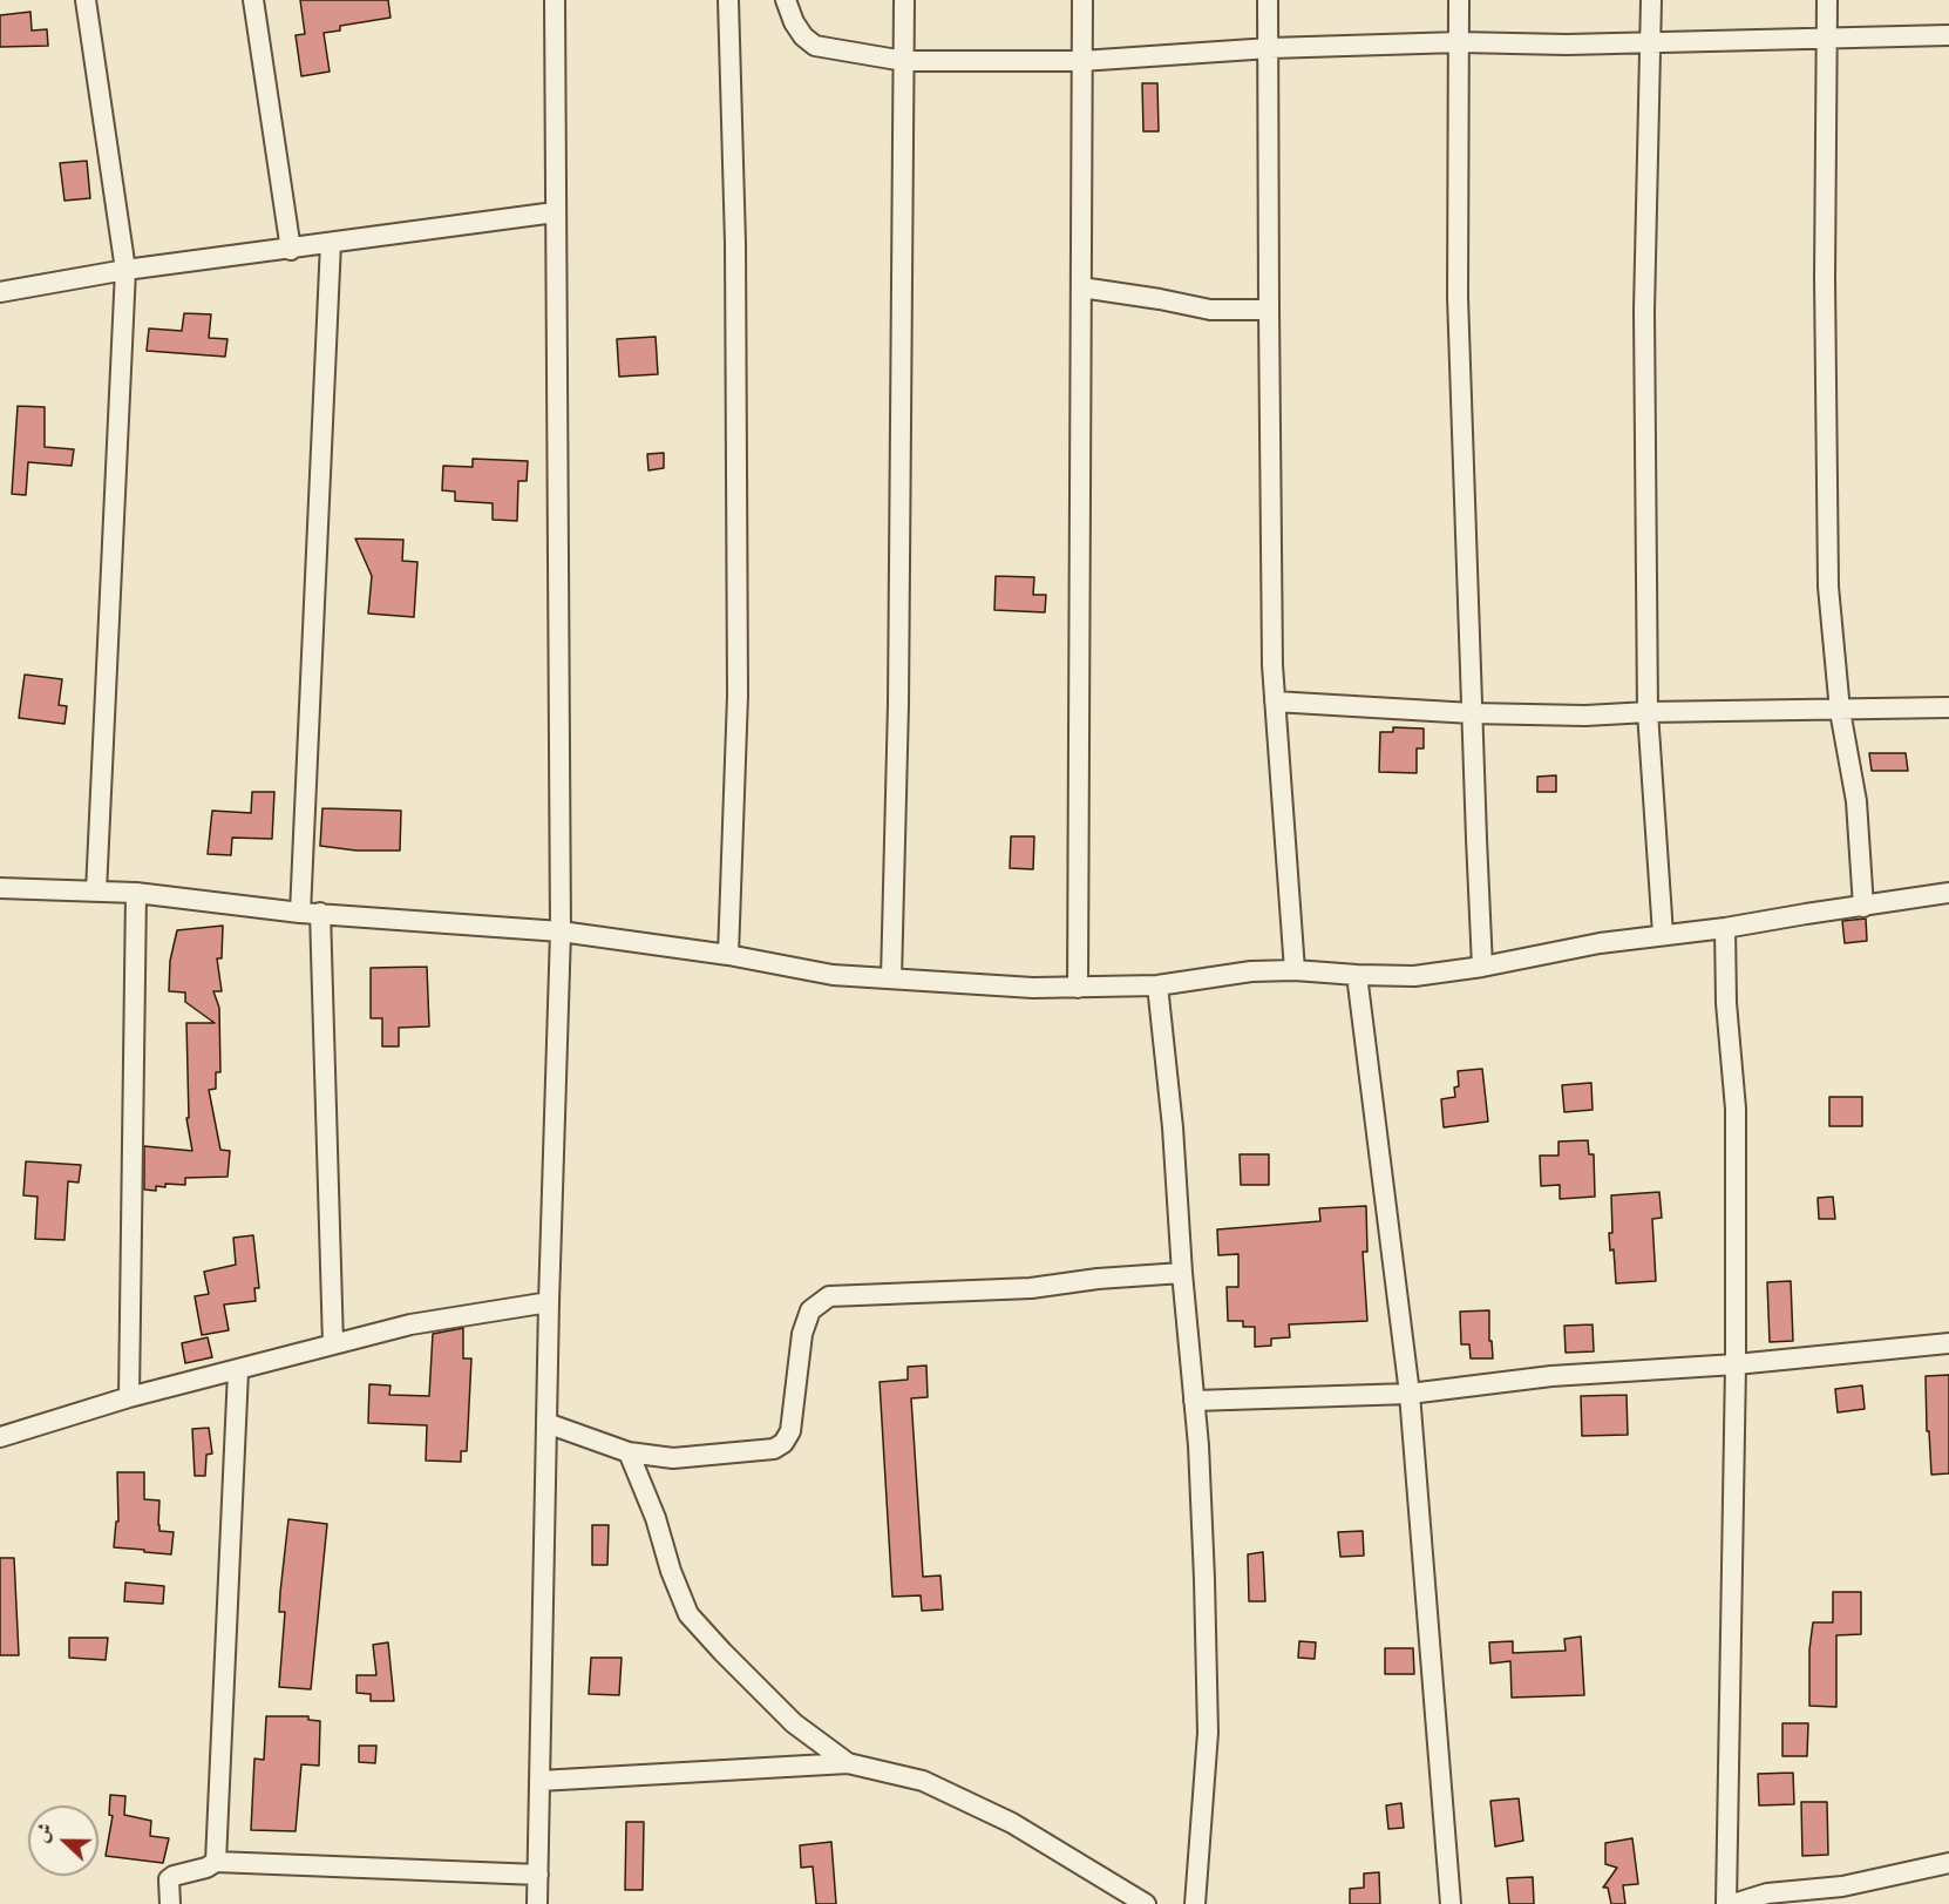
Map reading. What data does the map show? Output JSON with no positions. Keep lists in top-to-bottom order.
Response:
{
  "north": "left"
}
